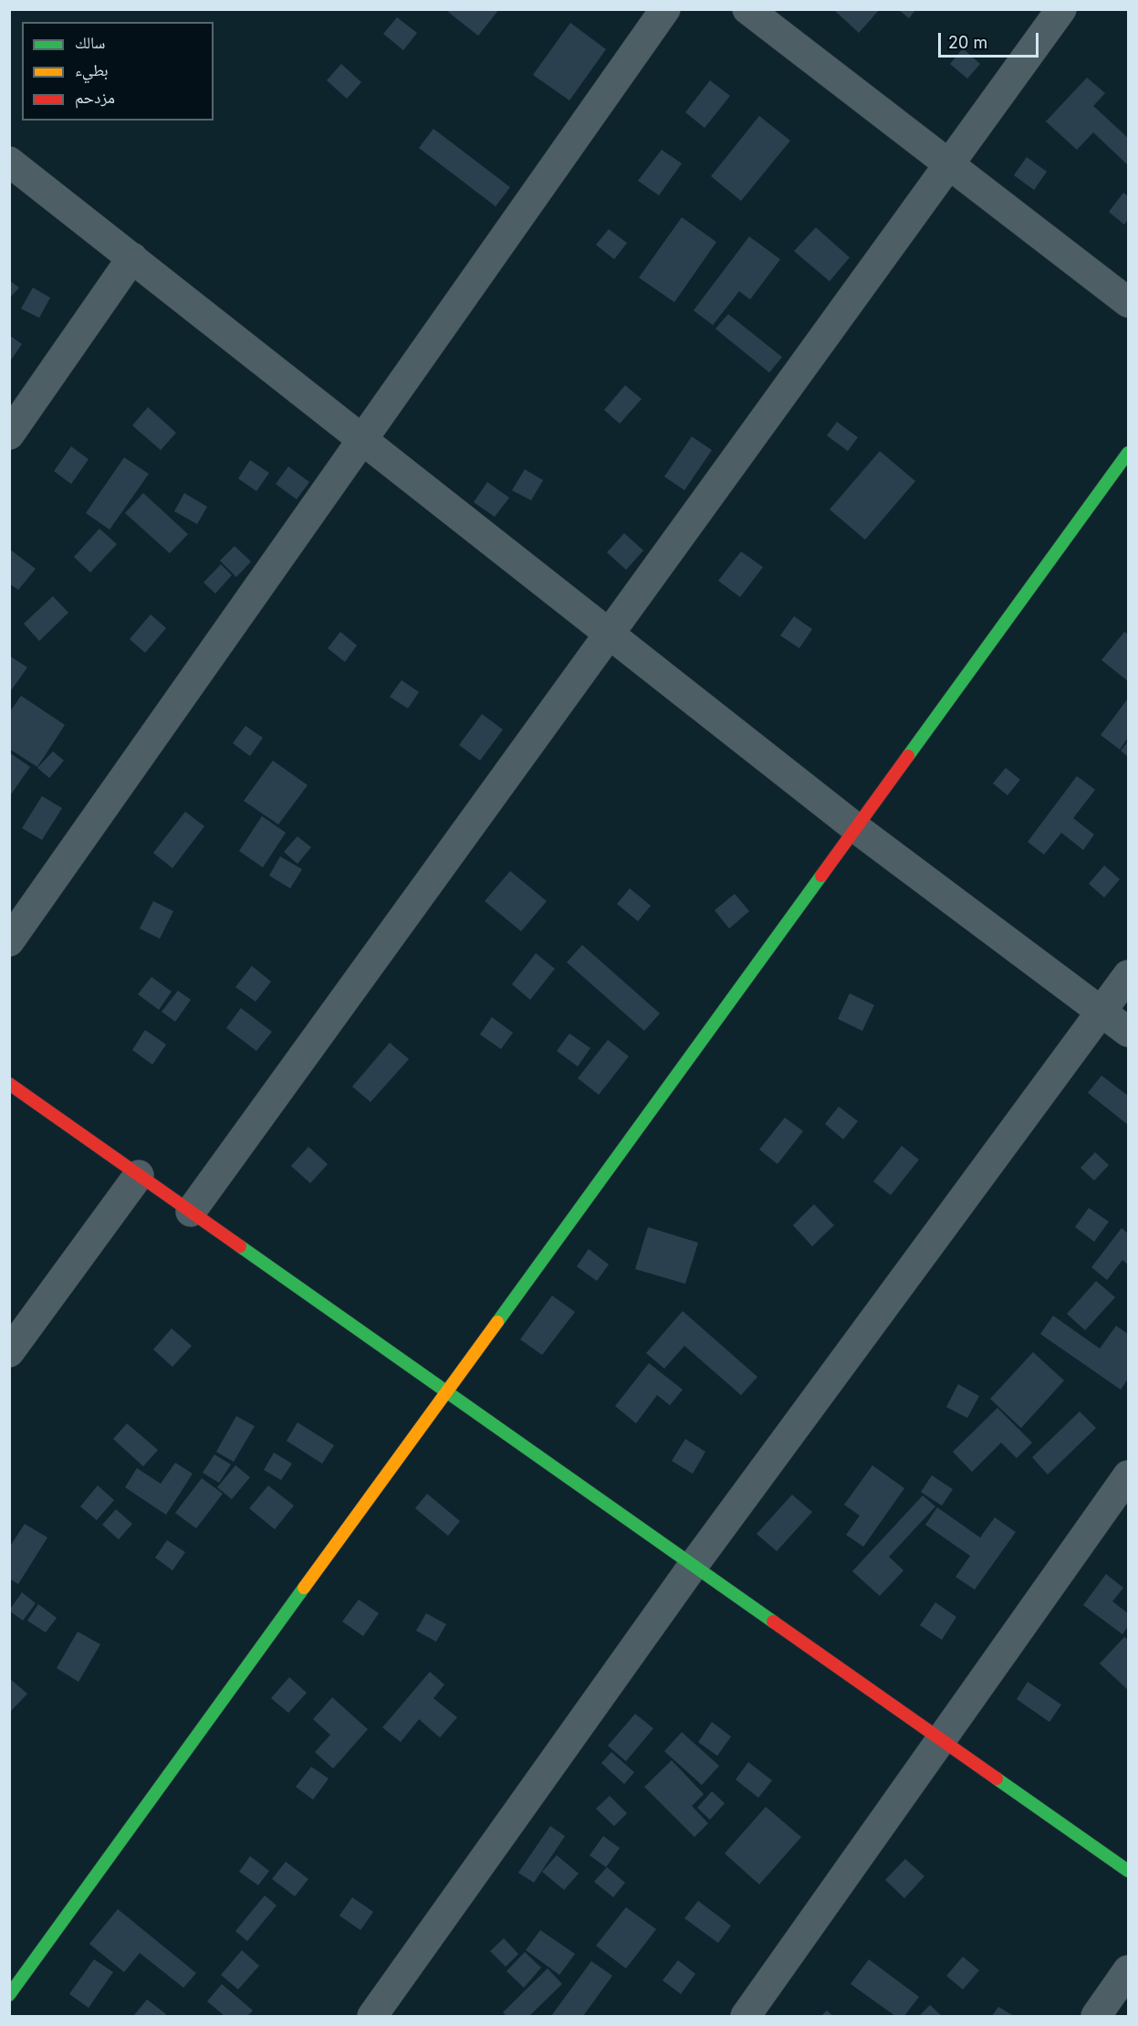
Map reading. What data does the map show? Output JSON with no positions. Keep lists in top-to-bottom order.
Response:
{
  "legend": ["سالك", "بطيء", "مزدحم"],
  "scale_bar": "20 m"
}
